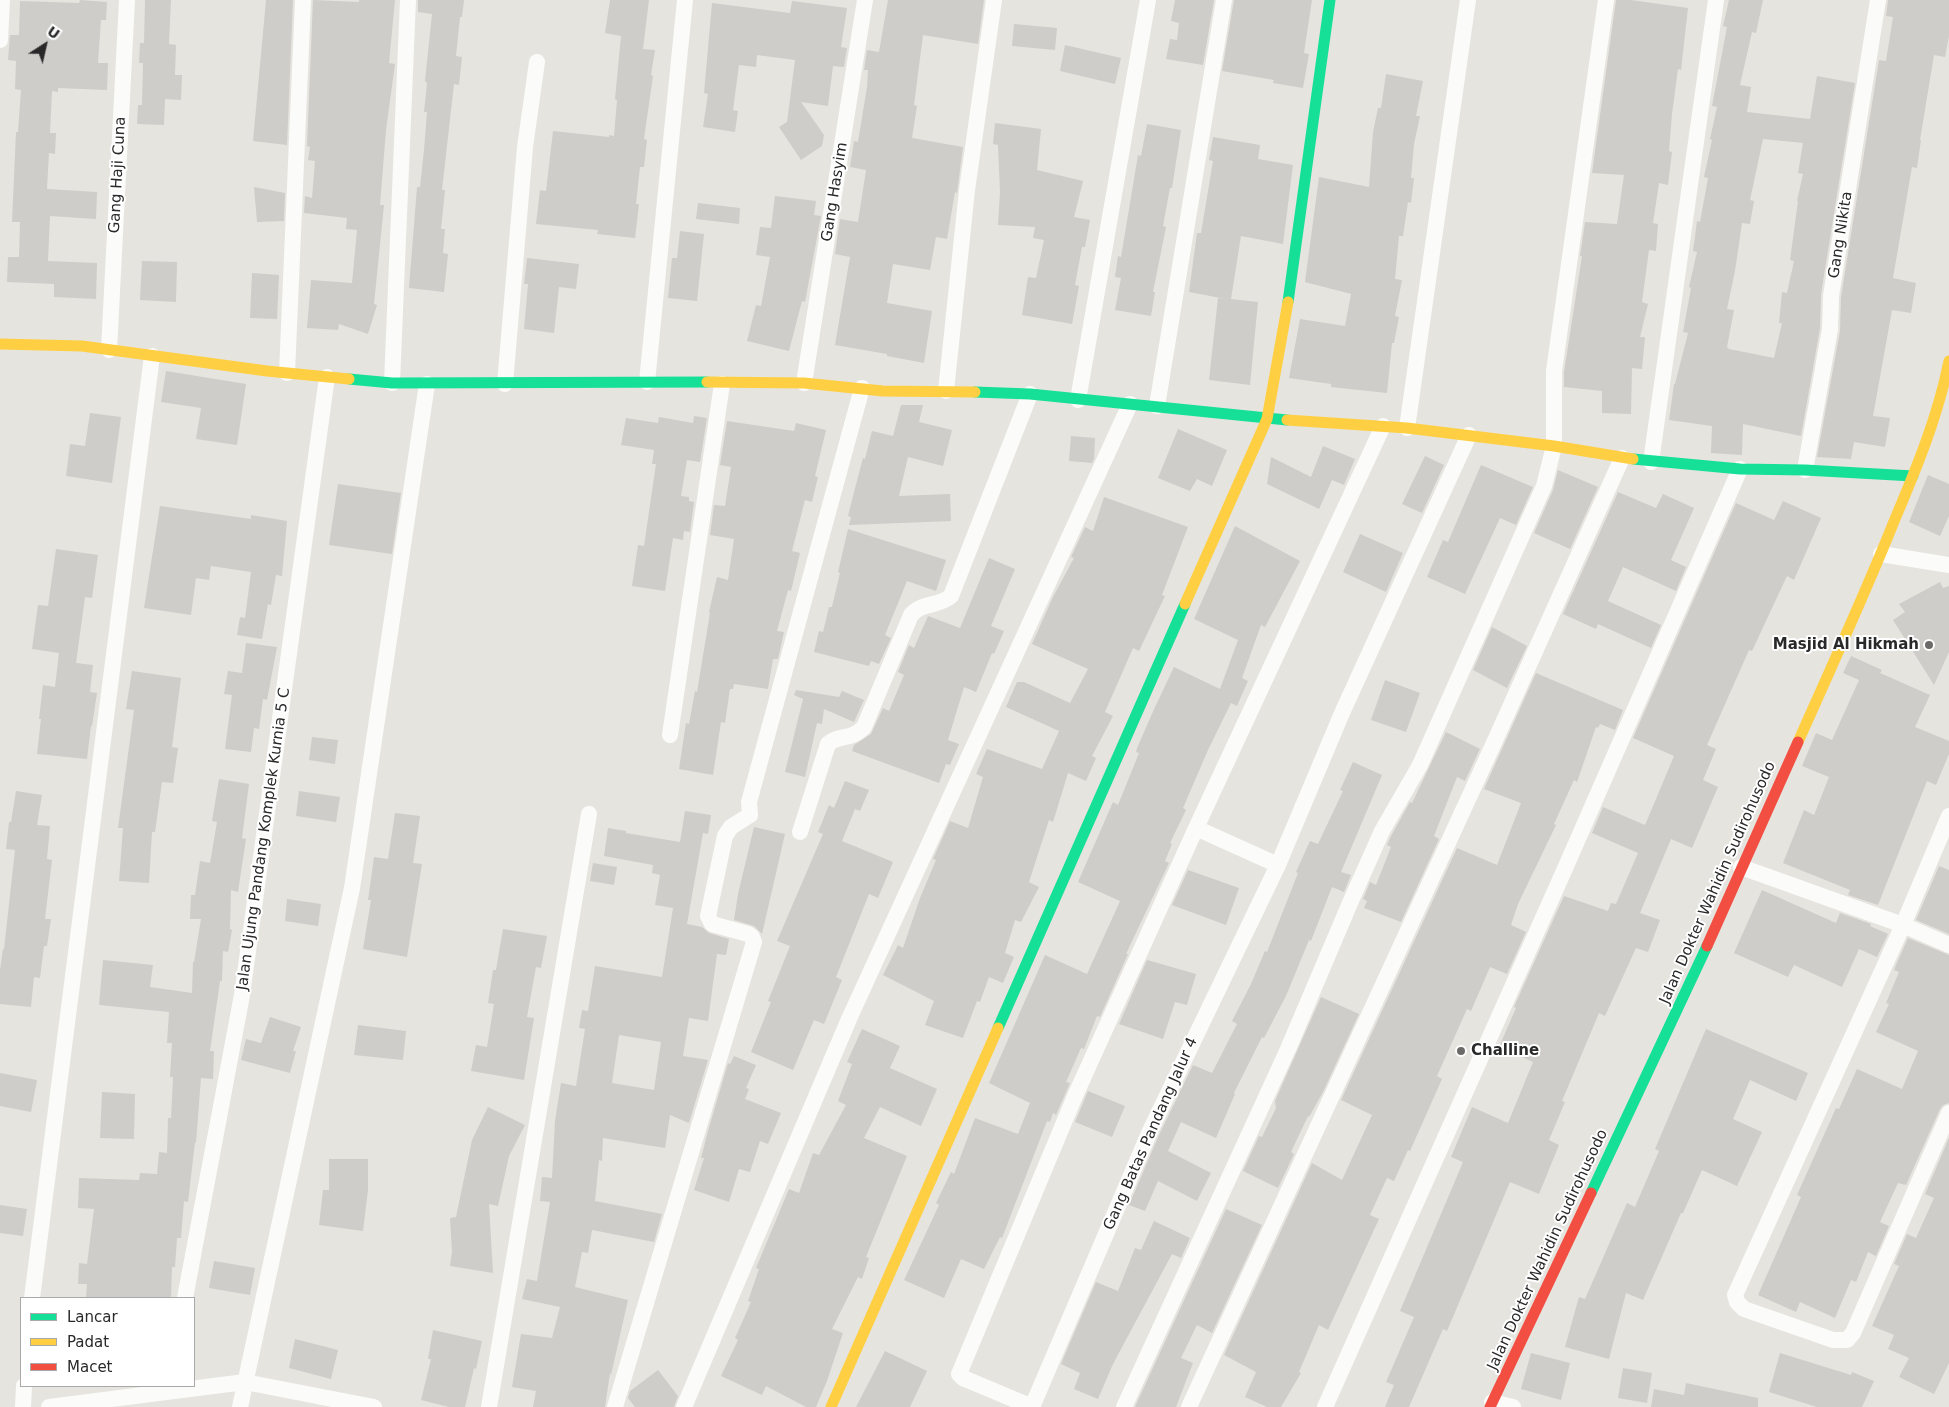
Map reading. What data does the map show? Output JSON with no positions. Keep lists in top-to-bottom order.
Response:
{
  "streets": {
    "street": [
      "Gang Haji Cuna",
      "Gang Hasyim",
      "Gang Nikita",
      "Jalan Ujung Pandang Komplek Kurnia 5 C",
      "Jalan Dokter Wahidin Sudirohusodo",
      "Gang Batas Pandang Jalur 4"
    ]
  },
  "places": ["Masjid Al Hikmah", "Challine"],
  "legend": ["Lancar", "Padat", "Macet"],
  "north": "top right"
}
